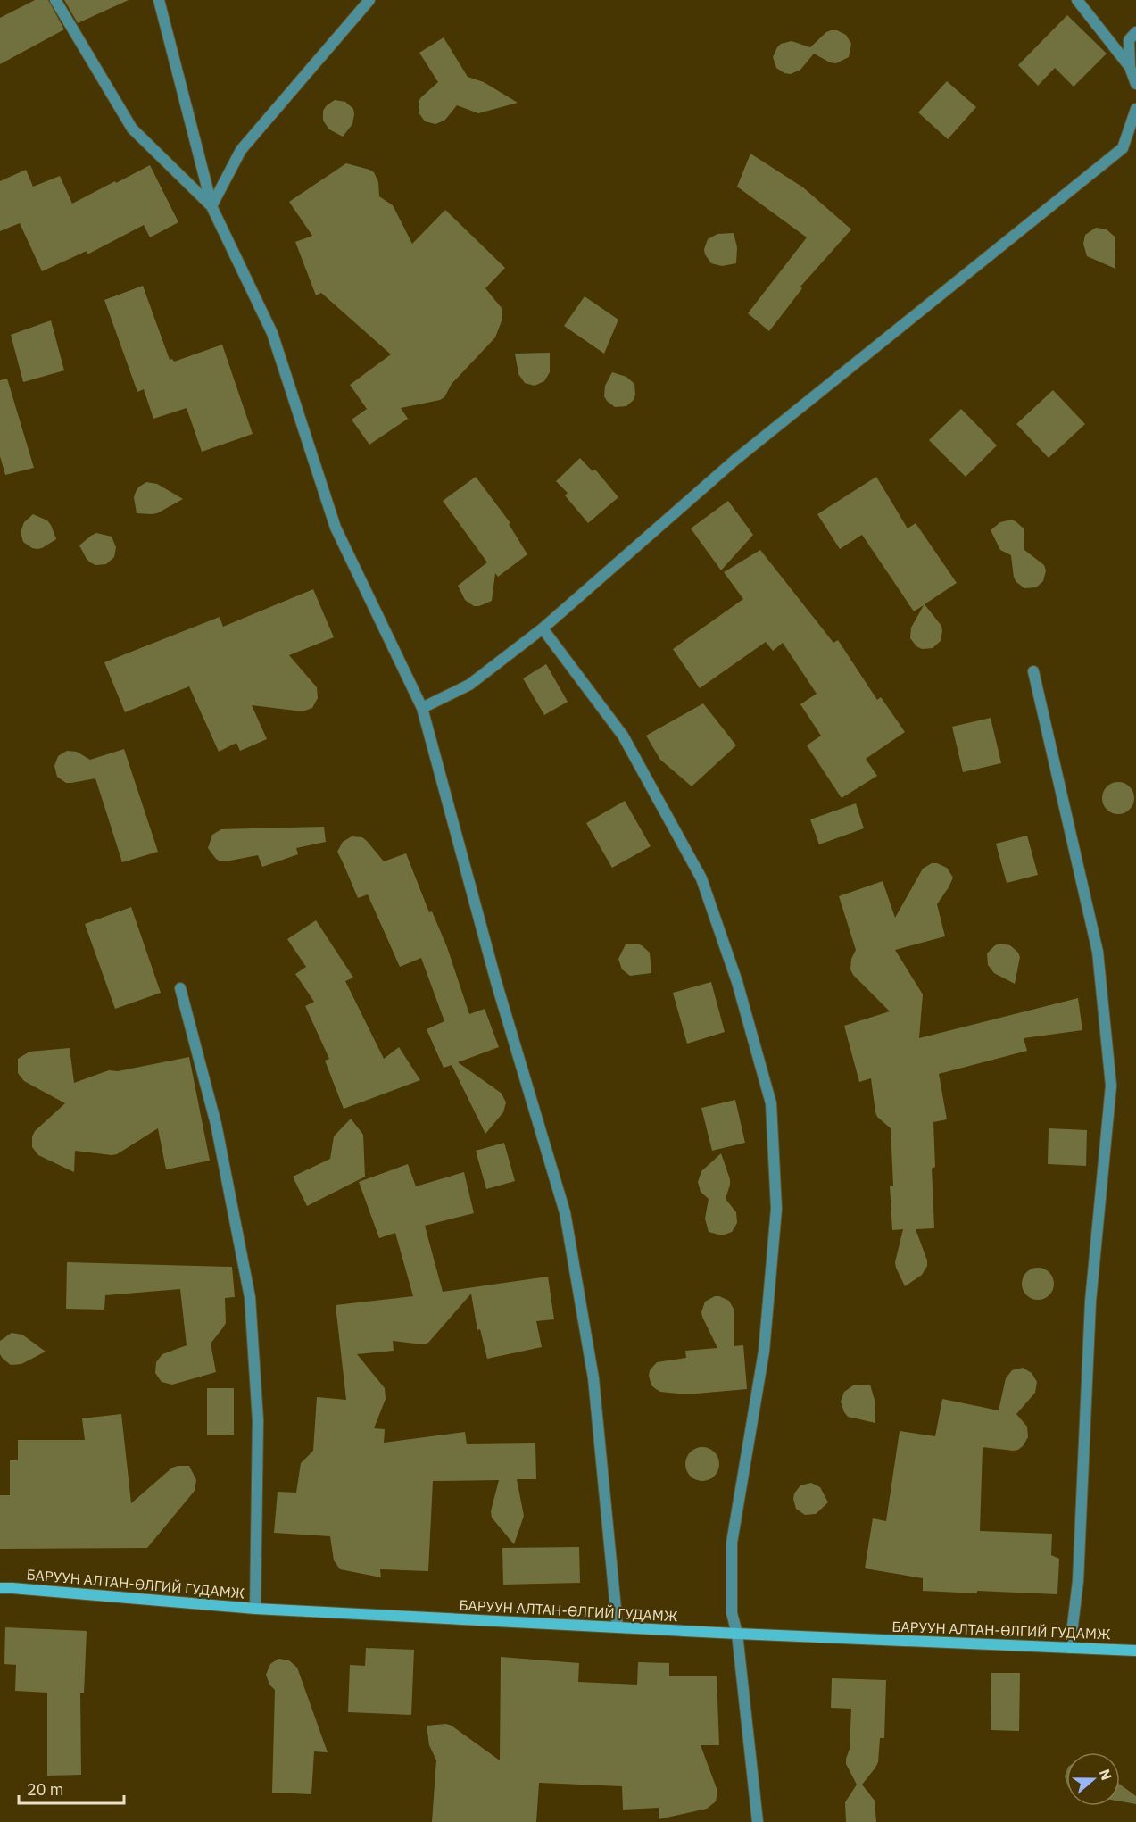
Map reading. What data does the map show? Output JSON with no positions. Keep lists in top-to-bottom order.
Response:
{
  "streets": {
    "main road": ["БАРУУН АЛТАН-ӨЛГИЙ ГУДАМЖ"]
  },
  "scale_bar": "20 m",
  "north": "right"
}
